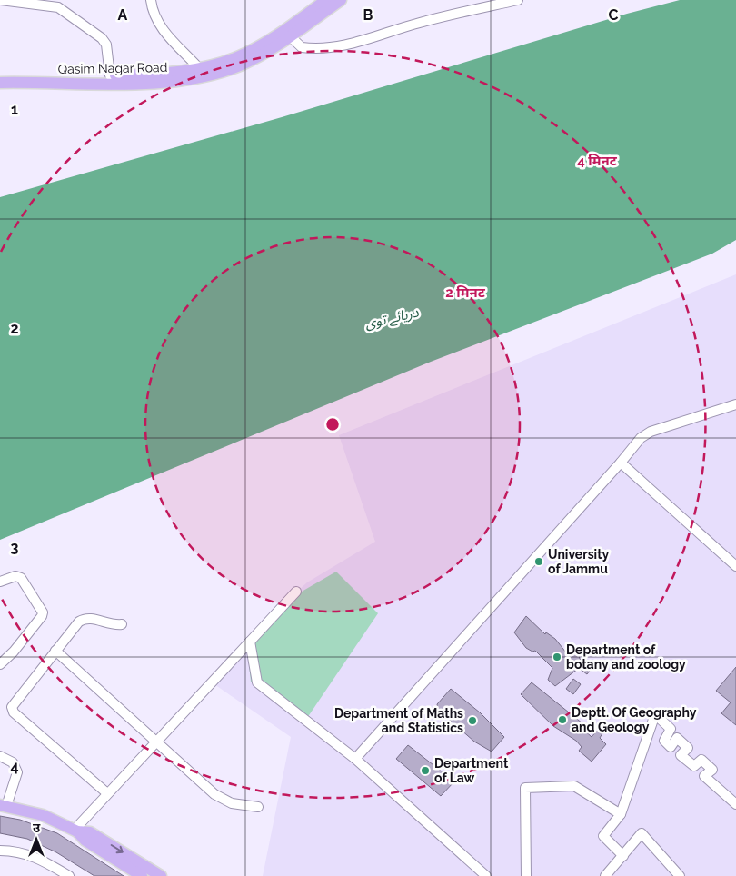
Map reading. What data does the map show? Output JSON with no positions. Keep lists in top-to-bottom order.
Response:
{
  "streets": {
    "main road": ["Qasim Nagar Road"]
  },
  "water": ["دریائے توی"],
  "places": [
    "University of Jammu",
    "Department of botany and zoology",
    "Deptt. Of Geography and Geology",
    "Department of Maths and Statistics",
    "Department of Law"
  ],
  "north": "top",
  "grid": {
    "columns": ["A", "B", "C"],
    "rows": [
      "1",
      "2",
      "3",
      "4"
    ]
  },
  "rings": ["4 मिनट", "2 मिनट"]
}
